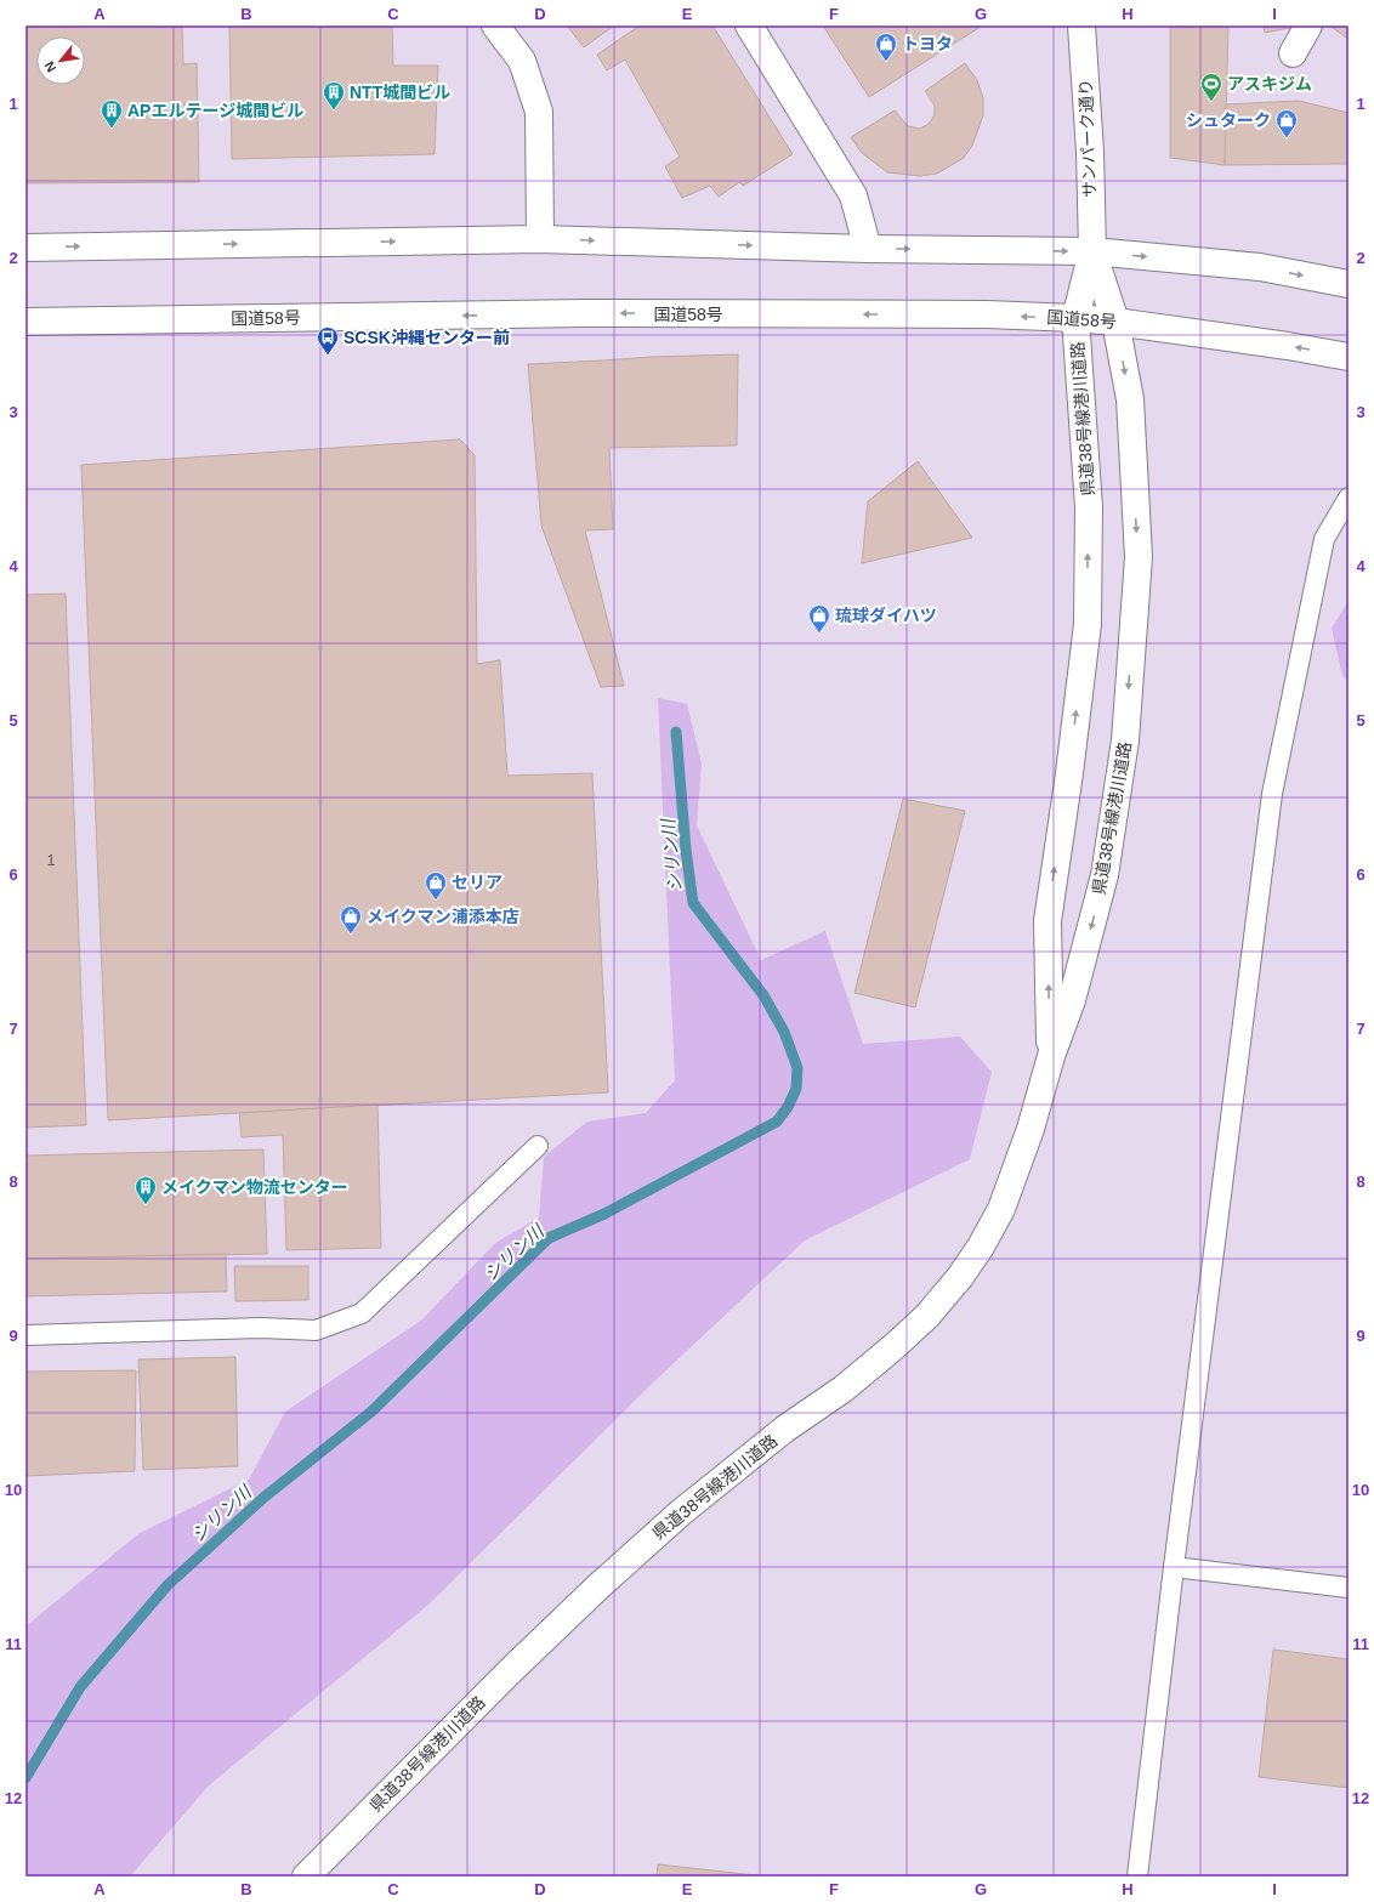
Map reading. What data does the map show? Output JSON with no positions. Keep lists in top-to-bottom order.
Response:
{
  "streets": {
    "main road": ["サンパーク通り", "国道58号", "県道38号線港川道路"]
  },
  "crossings": [
    ["サンパーク通り", "県道38号線港川道路"],
    ["国道58号", "県道38号線港川道路"]
  ],
  "water": ["シリン川"],
  "places": {
    "shop": [
      "トヨタ",
      "シュターク",
      "琉球ダイハツ",
      "セリア",
      "メイクマン浦添本店"
    ],
    "sports": ["アスキジム"],
    "building": ["NTT城間ビル", "APエルテージ城間ビル", "メイクマン物流センター"],
    "bus stop": ["SCSK沖縄センター前"]
  },
  "house_numbers": ["1"],
  "north": "bottom left",
  "grid": {
    "columns": [
      "A",
      "B",
      "C",
      "D",
      "E",
      "F",
      "G",
      "H",
      "I"
    ],
    "rows": [
      "1",
      "2",
      "3",
      "4",
      "5",
      "6",
      "7",
      "8",
      "9",
      "10",
      "11",
      "12"
    ]
  }
}
